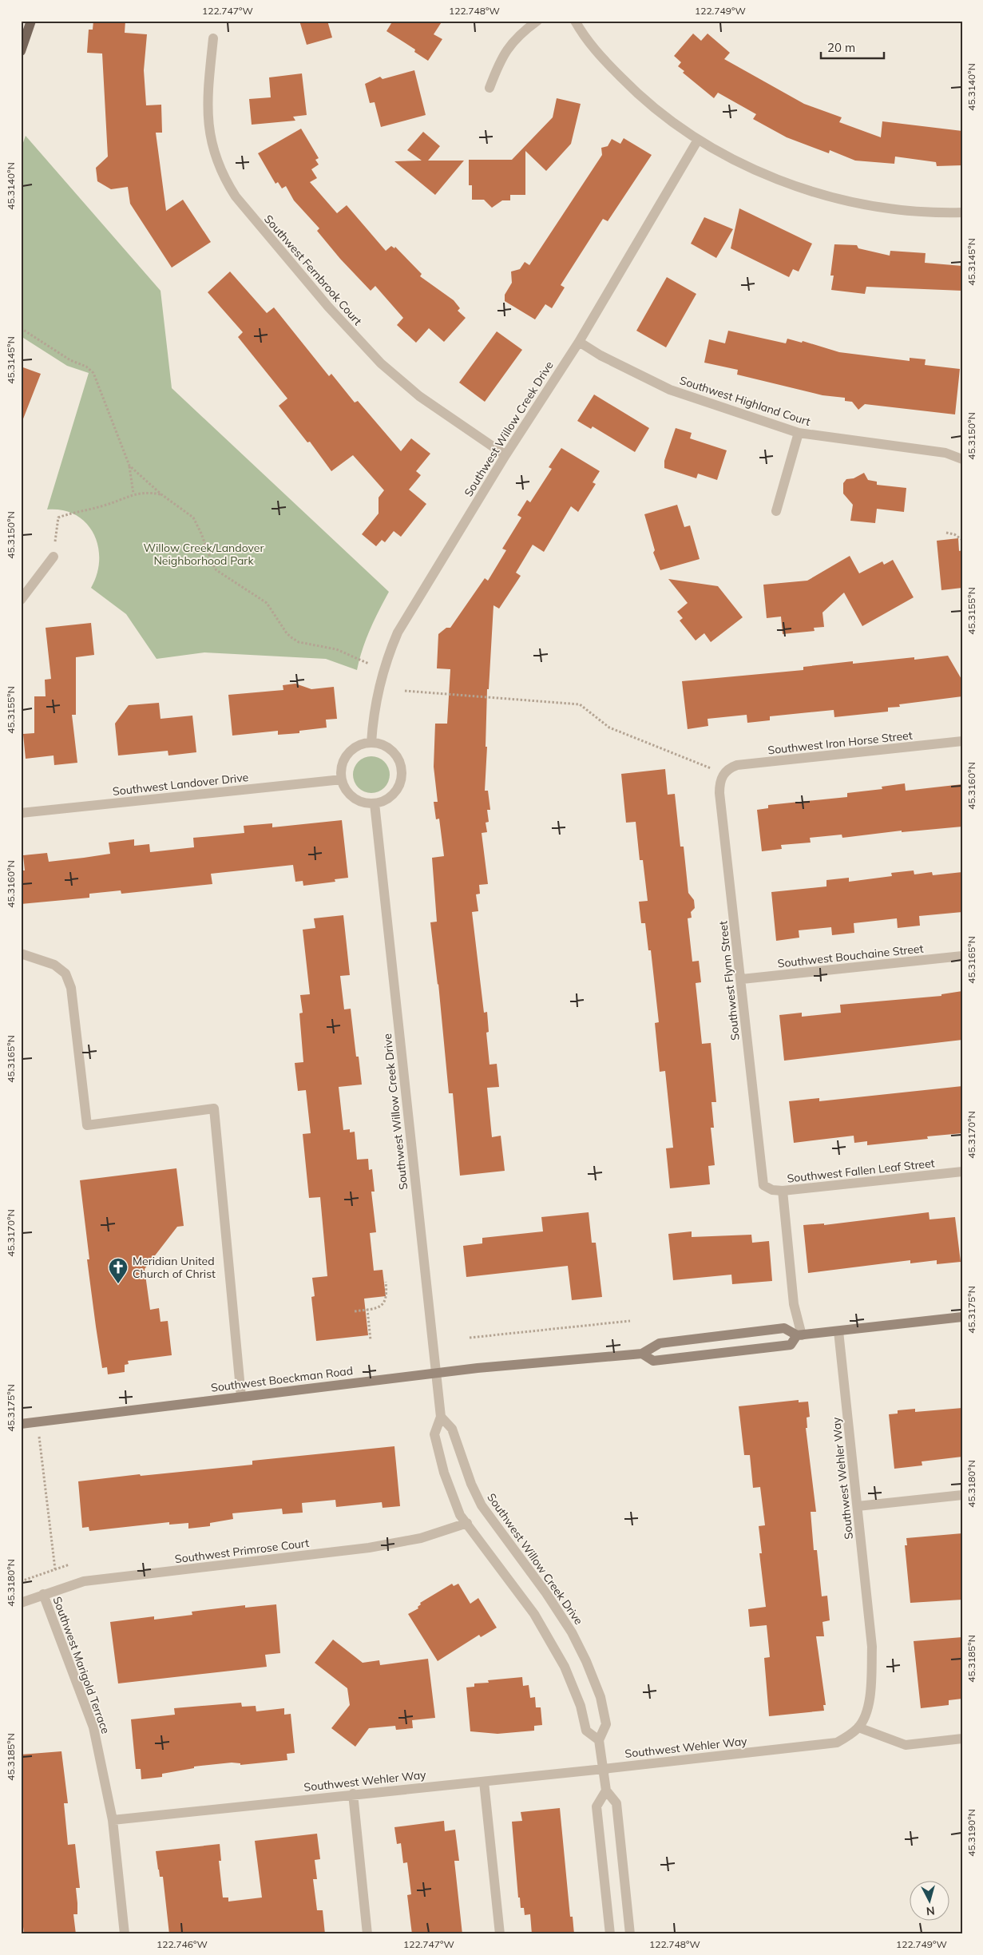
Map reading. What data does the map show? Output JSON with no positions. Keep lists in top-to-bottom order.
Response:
{
  "streets": {
    "main road": ["Southwest Boeckman Road"],
    "street": [
      "Southwest Fernbrook Court",
      "Southwest Highland Court",
      "Southwest Willow Creek Drive",
      "Southwest Iron Horse Street",
      "Southwest Landover Drive",
      "Southwest Bouchaine Street",
      "Southwest Flynn Street",
      "Southwest Fallen Leaf Street",
      "Southwest Wehler Way",
      "Southwest Primrose Court",
      "Southwest Marigold Terrace"
    ]
  },
  "crossings": [
    ["Southwest Fernbrook Court", "Southwest Willow Creek Drive"],
    ["Southwest Highland Court", "Southwest Willow Creek Drive"],
    ["Southwest Willow Creek Drive", "Southwest Landover Drive"],
    ["Southwest Willow Creek Drive", "Southwest Boeckman Road"],
    ["Southwest Willow Creek Drive", "Southwest Wehler Way"],
    ["Southwest Willow Creek Drive", "Southwest Primrose Court"],
    ["Southwest Iron Horse Street", "Southwest Flynn Street"],
    ["Southwest Bouchaine Street", "Southwest Flynn Street"],
    ["Southwest Flynn Street", "Southwest Fallen Leaf Street"],
    ["Southwest Boeckman Road", "Southwest Wehler Way"],
    ["Southwest Wehler Way", "Southwest Marigold Terrace"],
    ["Southwest Primrose Court", "Southwest Marigold Terrace"]
  ],
  "parks": ["Willow Creek/Landover Neighborhood Park"],
  "places": {
    "church": ["Meridian United Church of Christ"]
  },
  "scale_bar": "20 m",
  "north": "bottom",
  "coordinates": [
    "122.747°W",
    "122.748°W",
    "122.749°W",
    "45.3140°N",
    "45.3145°N",
    "45.3150°N",
    "45.3155°N",
    "45.3160°N",
    "45.3165°N",
    "45.3170°N",
    "45.3175°N",
    "45.3180°N",
    "45.3185°N",
    "45.3190°N",
    "122.746°W"
  ]
}
